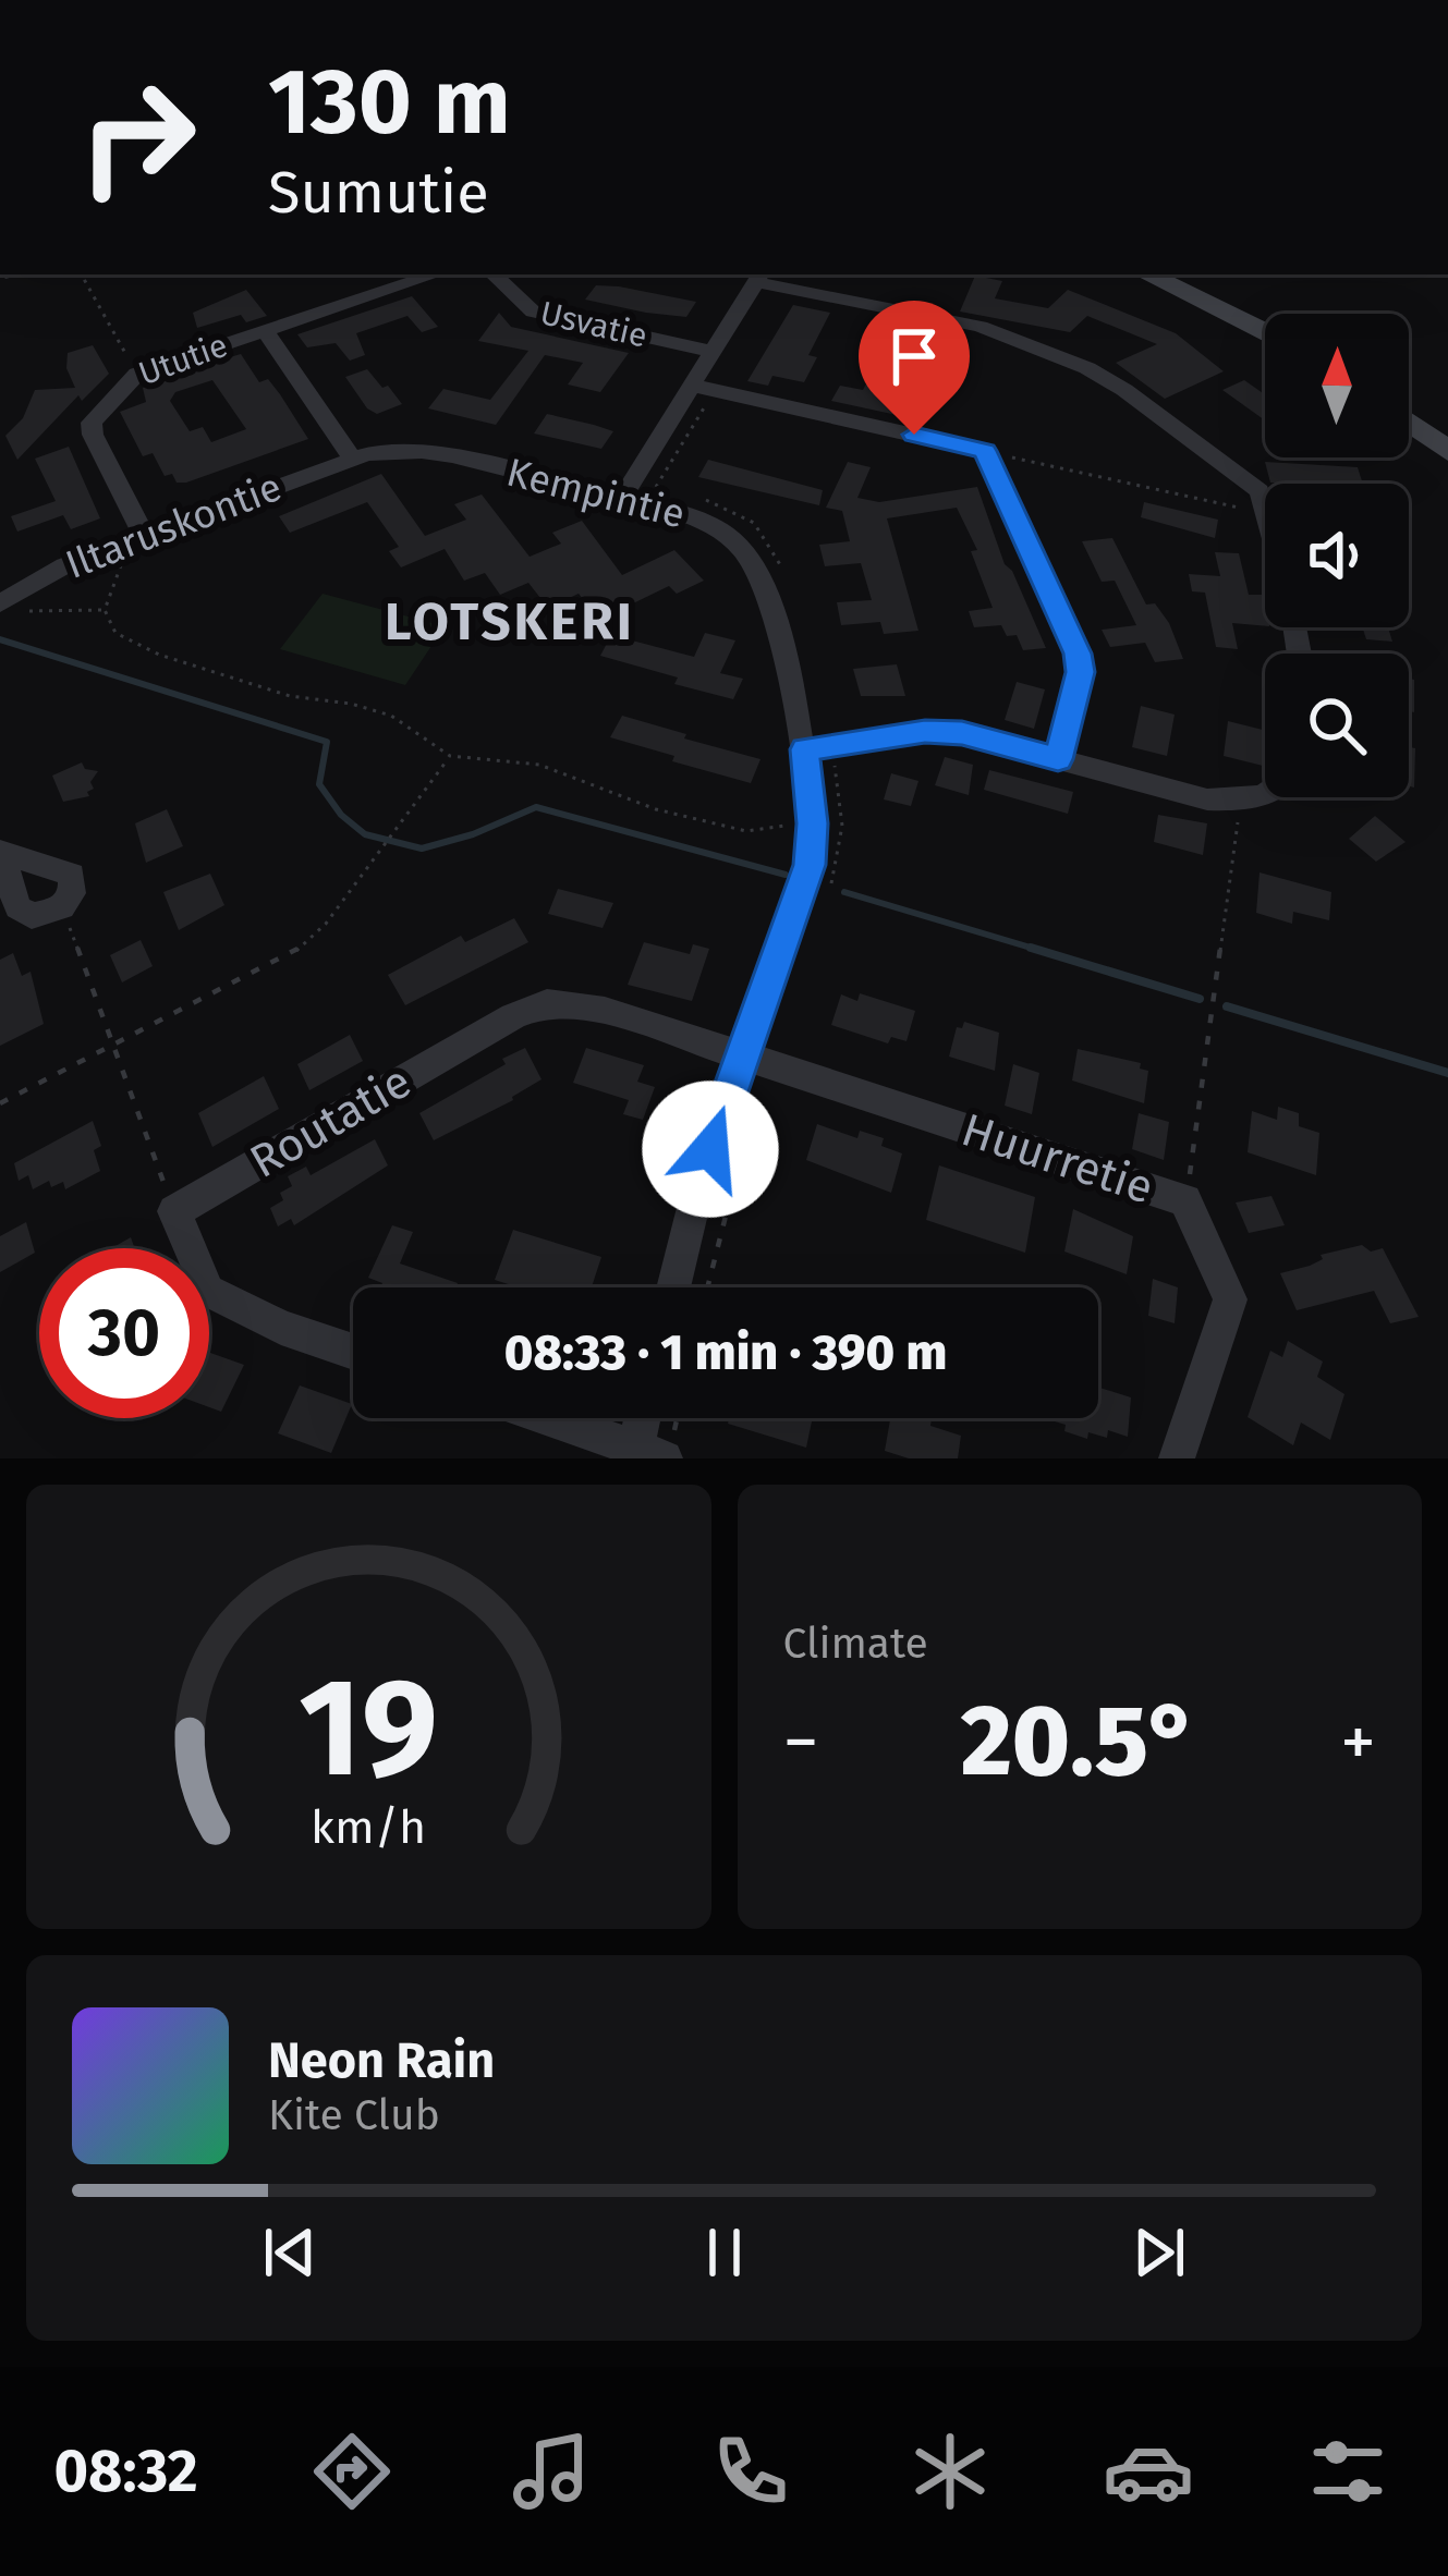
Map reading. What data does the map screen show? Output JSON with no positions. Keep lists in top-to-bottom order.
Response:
{
  "streets": {
    "street": [
      "Usvatie",
      "Ututie",
      "Kempintie",
      "Iltaruskontie",
      "Routatie",
      "Huurretie"
    ]
  },
  "crossings": [
    ["Ututie", "Kempintie"],
    ["Ututie", "Iltaruskontie"],
    ["Kempintie", "Iltaruskontie"],
    ["Kempintie", "Routatie"],
    ["Kempintie", "Huurretie"],
    ["Routatie", "Huurretie"]
  ],
  "districts": ["LOTSKERI"],
  "north": "top",
  "page": {
    "turn": ["130 m", "Sumutie"],
    "limit": "30",
    "trip": "08:33 · 1 min · 390 m",
    "tile": "Climate",
    "heat": ["−", "20.5°", "+"],
    "song": ["Neon Rain", "Kite Club"],
    "tabs": "08:32",
    "gauge": ["19", "km/h"]
  }
}
